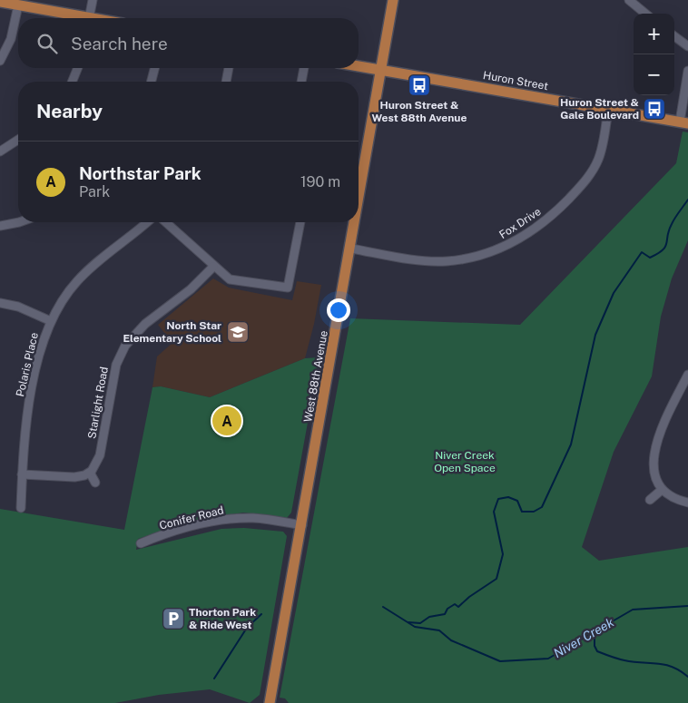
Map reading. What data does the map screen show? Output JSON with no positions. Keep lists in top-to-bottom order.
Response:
{
  "streets": {
    "main road": ["Huron Street", "West 88th Avenue"],
    "street": [
      "Fox Drive",
      "Polaris Place",
      "Starlight Road",
      "Conifer Road"
    ]
  },
  "crossings": [
    ["Huron Street", "Fox Drive"],
    ["Huron Street", "West 88th Avenue"],
    ["Fox Drive", "West 88th Avenue"],
    ["West 88th Avenue", "Conifer Road"]
  ],
  "water": ["Niver Creek"],
  "parks": ["Niver Creek Open Space"],
  "places": {
    "bus stop": ["Huron Street & West 88th Avenue", "Huron Street & Gale Boulevard"],
    "school or university": ["North Star Elementary School"],
    "parking": ["Thorton Park & Ride West"]
  },
  "page": {
    "map_buttons": ["+", "−"],
    "search": "Search here",
    "heading": "Nearby",
    "list": [
      {
        "mark": "A",
        "name": "Northstar Park",
        "note": "Park",
        "value": "190 m"
      }
    ],
    "pins": "A"
  }
}
